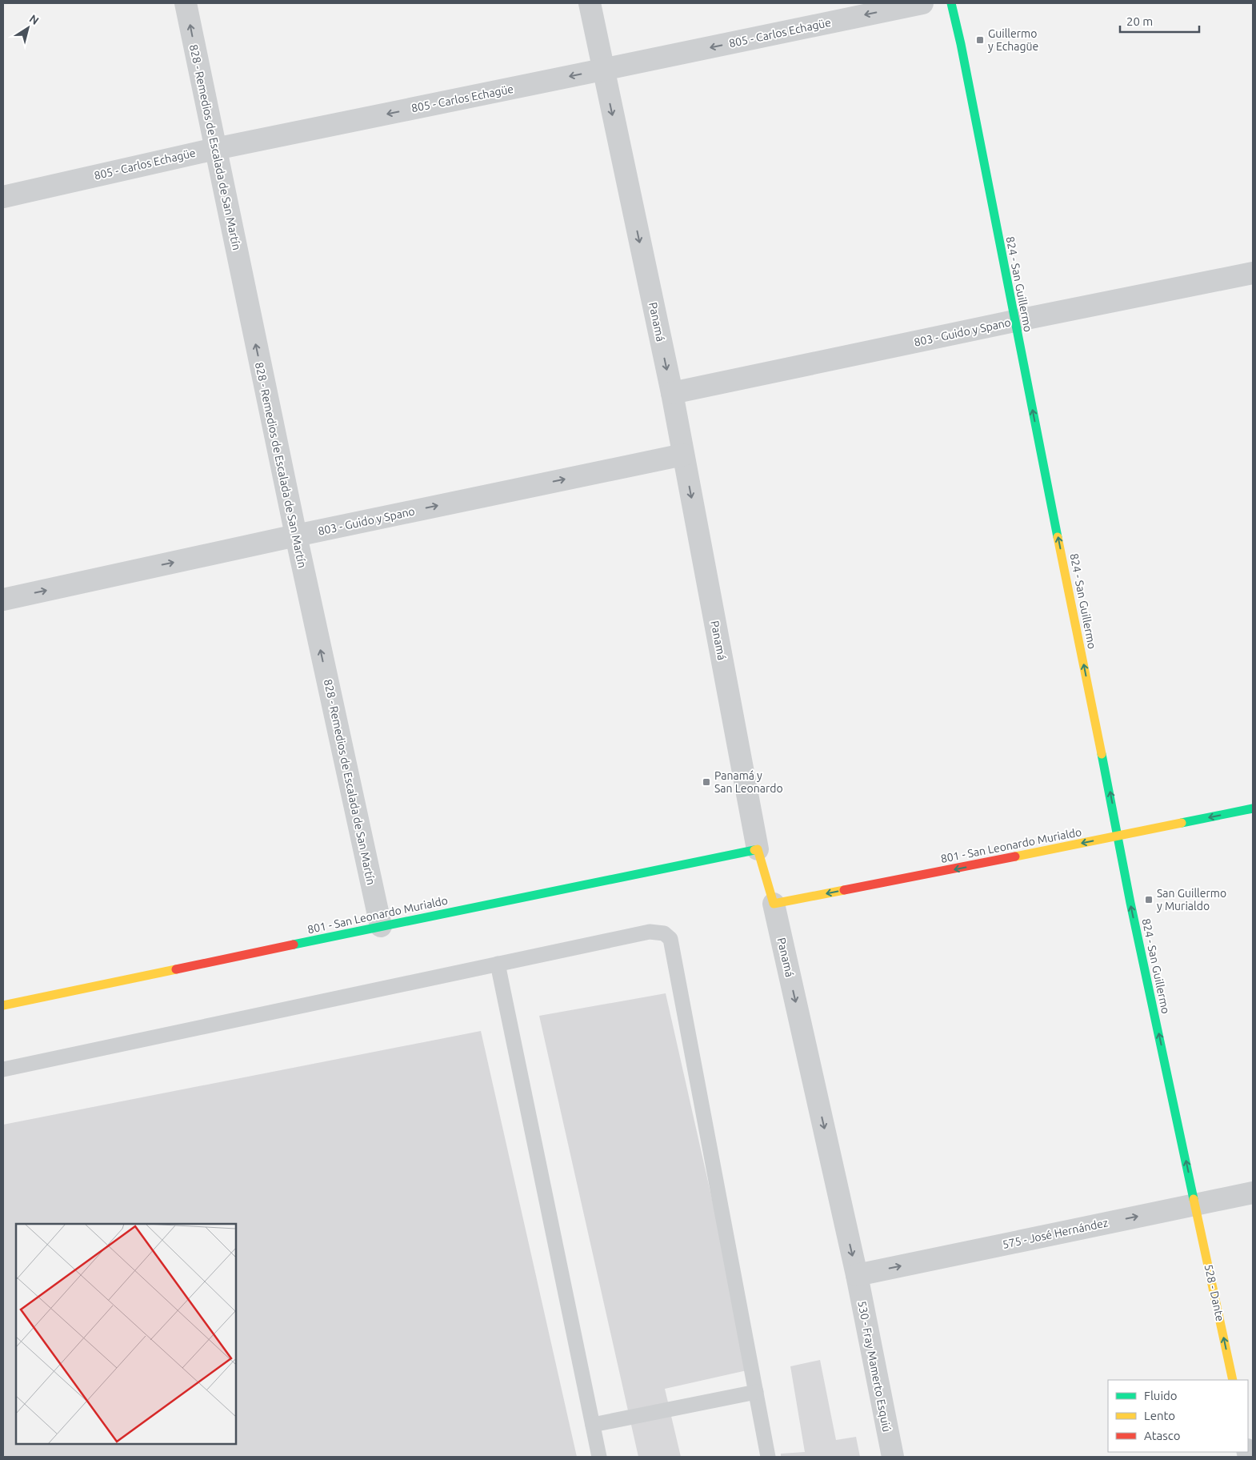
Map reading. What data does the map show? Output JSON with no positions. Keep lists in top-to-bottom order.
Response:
{
  "streets": {
    "street": [
      "805 - Carlos Echagüe",
      "828 - Remedios de Escalada de San Martín",
      "824 - San Guillermo",
      "Panamá",
      "803 - Guido y Spano",
      "801 - San Leonardo Murialdo",
      "575 - José Hernández",
      "528 - Dante",
      "530 - Fray Mamerto Esquiú"
    ]
  },
  "crossings": [
    ["805 - Carlos Echagüe", "828 - Remedios de Escalada de San Martín"],
    ["805 - Carlos Echagüe", "Panamá"],
    ["828 - Remedios de Escalada de San Martín", "803 - Guido y Spano"],
    ["828 - Remedios de Escalada de San Martín", "801 - San Leonardo Murialdo"],
    ["824 - San Guillermo", "803 - Guido y Spano"],
    ["824 - San Guillermo", "801 - San Leonardo Murialdo"],
    ["824 - San Guillermo", "575 - José Hernández"],
    ["824 - San Guillermo", "528 - Dante"],
    ["Panamá", "803 - Guido y Spano"],
    ["Panamá", "801 - San Leonardo Murialdo"],
    ["Panamá", "575 - José Hernández"],
    ["Panamá", "530 - Fray Mamerto Esquiú"],
    ["575 - José Hernández", "528 - Dante"],
    ["575 - José Hernández", "530 - Fray Mamerto Esquiú"]
  ],
  "one_way": [
    "805 - Carlos Echagüe",
    "828 - Remedios de Escalada de San Martín",
    "824 - San Guillermo",
    "Panamá",
    "803 - Guido y Spano",
    "801 - San Leonardo Murialdo",
    "575 - José Hernández",
    "528 - Dante"
  ],
  "places": {
    "transit": ["Guillermo y Echagüe", "Panamá y San Leonardo", "San Guillermo y Murialdo"]
  },
  "legend": ["Fluido", "Lento", "Atasco"],
  "scale_bar": "20 m",
  "north": "top right"
}
